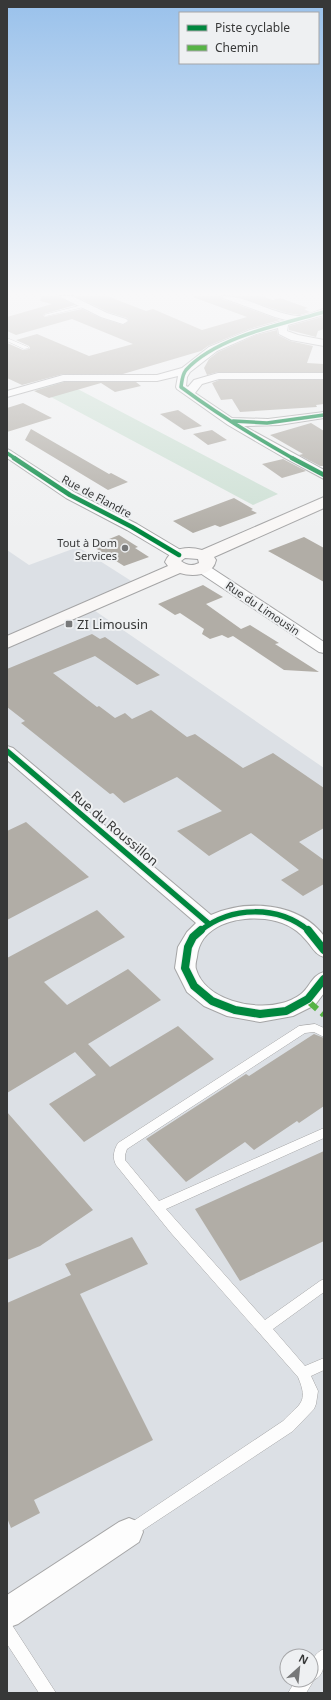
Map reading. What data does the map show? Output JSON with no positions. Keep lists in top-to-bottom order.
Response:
{
  "streets": {
    "street": ["Rue de Flandre", "Rue du Limousin", "Rue du Roussillon"]
  },
  "places": {
    "other": ["Tout à Dom Services"],
    "transit": ["ZI Limousin"]
  },
  "legend": ["Piste cyclable", "Chemin"],
  "north": "top right"
}
